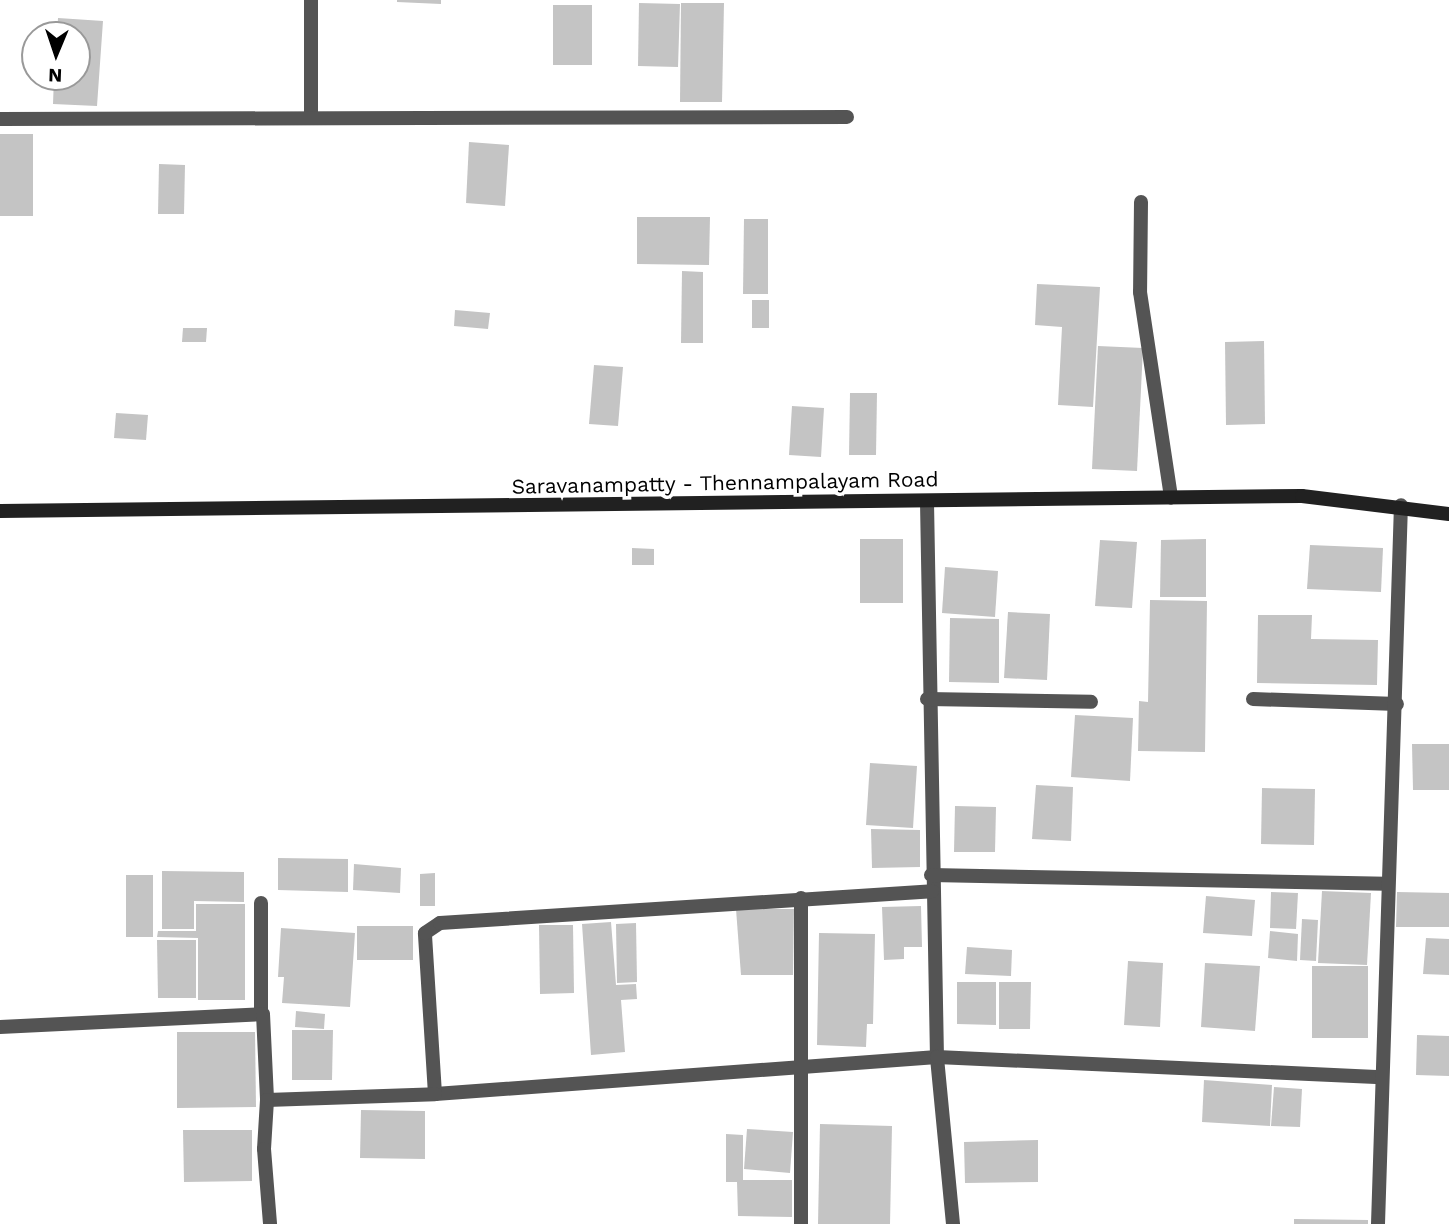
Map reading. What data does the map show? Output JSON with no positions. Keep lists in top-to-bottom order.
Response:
{
  "streets": {
    "main road": ["Saravanampatty - Thennampalayam Road"]
  },
  "north": "bottom"
}
